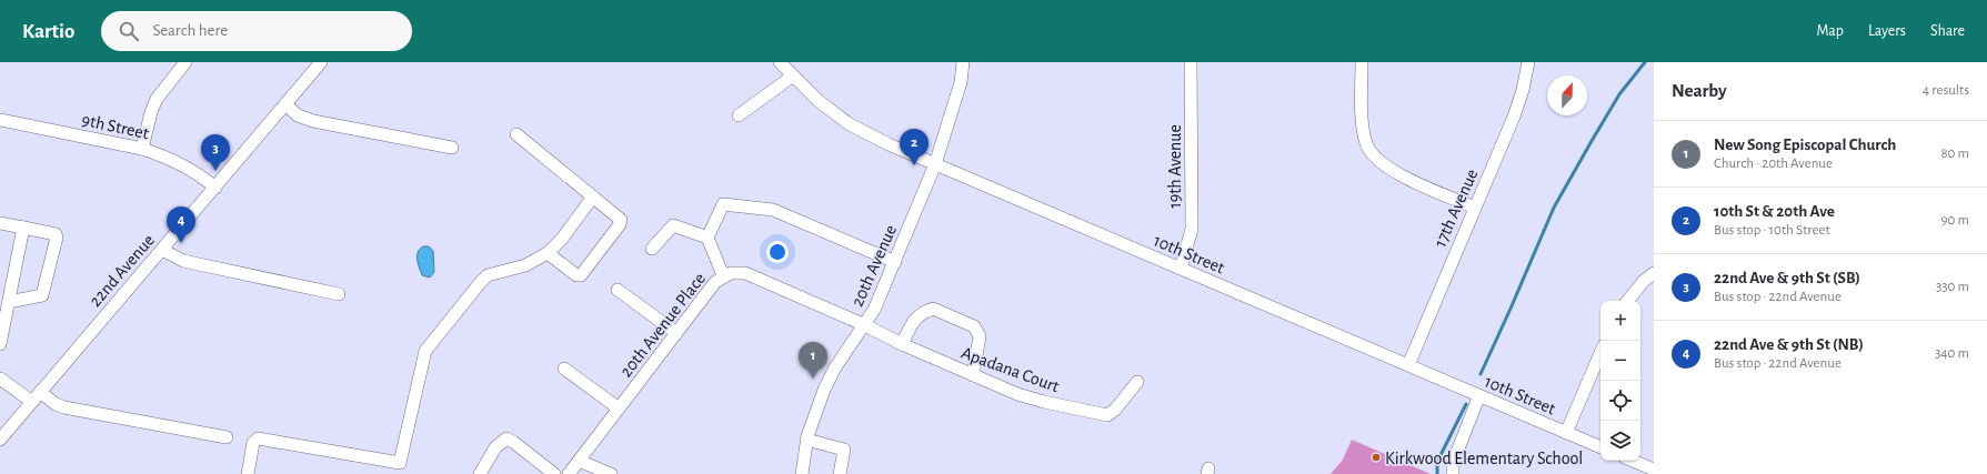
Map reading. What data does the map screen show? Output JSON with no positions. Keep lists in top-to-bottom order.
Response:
{
  "streets": {
    "street": [
      "9th Street",
      "19th Avenue",
      "17th Avenue",
      "10th Street",
      "20th Avenue",
      "22nd Avenue",
      "20th Avenue Place",
      "Apadana Court"
    ]
  },
  "crossings": [
    ["9th Street", "22nd Avenue"],
    ["19th Avenue", "10th Street"],
    ["17th Avenue", "10th Street"],
    ["10th Street", "20th Avenue"],
    ["20th Avenue", "20th Avenue Place"],
    ["20th Avenue", "Apadana Court"],
    ["20th Avenue Place", "Apadana Court"]
  ],
  "places": ["Kirkwood Elementary School"],
  "north": "top",
  "page": {
    "header": "Kartio",
    "search": "Search here",
    "nav": ["Map", "Layers", "Share"],
    "heading": ["Nearby", "4 results"],
    "list": [
      {
        "mark": "1",
        "name": "New Song Episcopal Church",
        "note": "Church · 20th Avenue",
        "value": "80 m"
      },
      {
        "mark": "2",
        "name": "10th St & 20th Ave",
        "note": "Bus stop · 10th Street",
        "value": "90 m"
      },
      {
        "mark": "3",
        "name": "22nd Ave & 9th St (SB)",
        "note": "Bus stop · 22nd Avenue",
        "value": "330 m"
      },
      {
        "mark": "4",
        "name": "22nd Ave & 9th St (NB)",
        "note": "Bus stop · 22nd Avenue",
        "value": "340 m"
      }
    ],
    "pins": [
      "2",
      "3",
      "4",
      "1"
    ],
    "map_buttons": ["+", "−"]
  }
}
